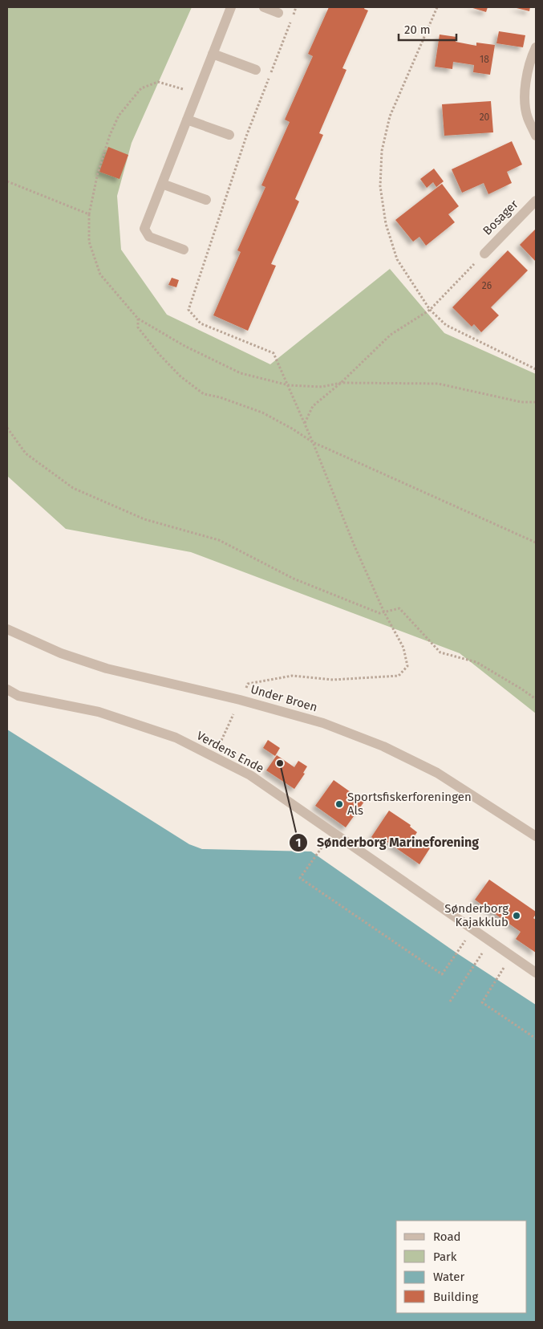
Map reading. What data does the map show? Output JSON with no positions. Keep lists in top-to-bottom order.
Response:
{
  "streets": {
    "street": ["Bosager", "Under Broen", "Verdens Ende"]
  },
  "places": ["Sønderborg Marineforening", "Sportsfiskerforeningen Als", "Sønderborg Kajakklub"],
  "house_numbers": ["18", "20", "26"],
  "legend": [
    "Road",
    "Park",
    "Water",
    "Building"
  ],
  "scale_bar": "20 m"
}
